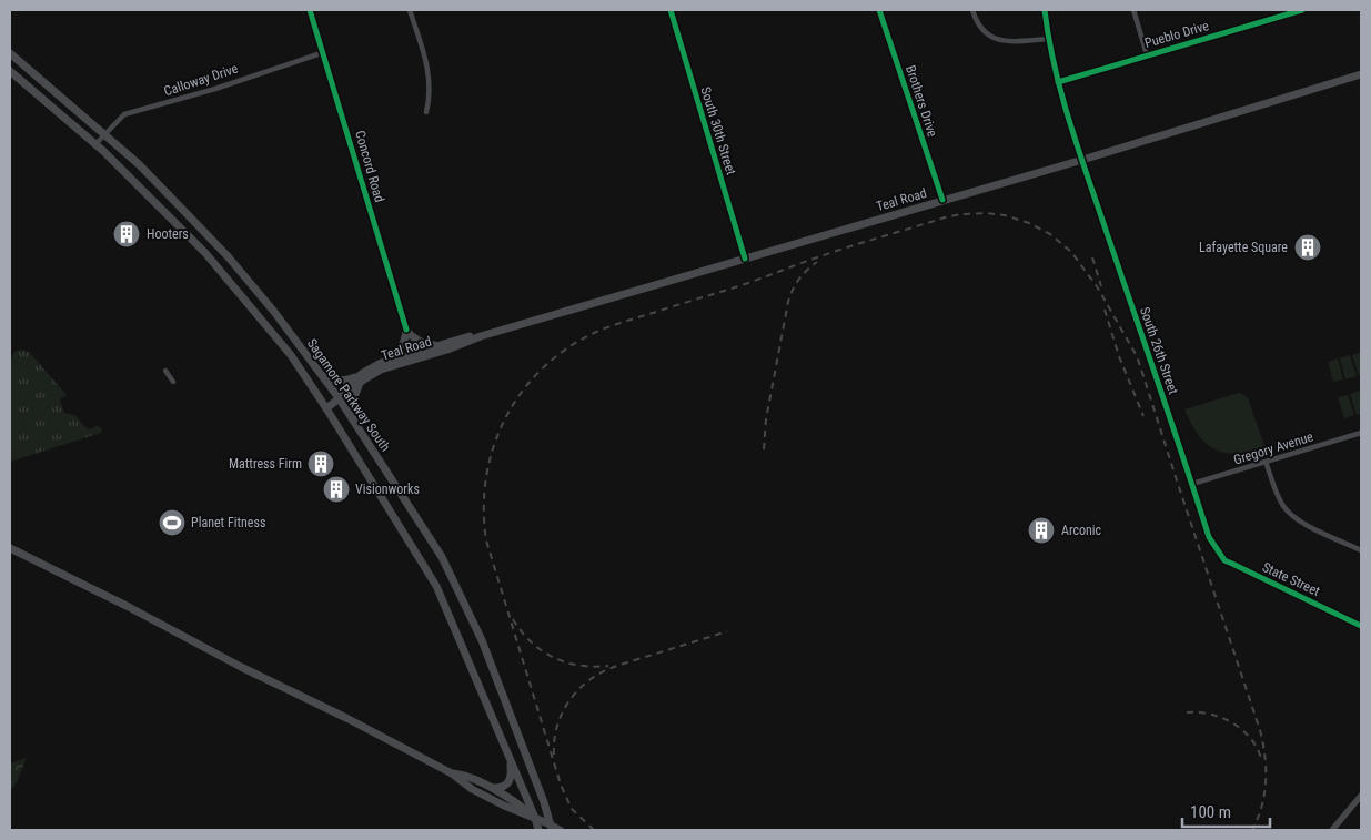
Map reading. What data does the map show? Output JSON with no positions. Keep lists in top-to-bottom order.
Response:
{
  "streets": {
    "main road": ["Teal Road", "Sagamore Parkway South"],
    "street": [
      "Pueblo Drive",
      "Calloway Drive",
      "Brothers Drive",
      "South 30th Street",
      "Concord Road",
      "South 26th Street",
      "Gregory Avenue",
      "State Street"
    ]
  },
  "crossings": [
    ["Pueblo Drive", "South 26th Street"],
    ["Calloway Drive", "Concord Road"],
    ["Calloway Drive", "Sagamore Parkway South"],
    ["Brothers Drive", "Teal Road"],
    ["South 30th Street", "Teal Road"],
    ["Teal Road", "South 26th Street"],
    ["Teal Road", "Sagamore Parkway South"],
    ["South 26th Street", "Gregory Avenue"],
    ["South 26th Street", "State Street"]
  ],
  "places": {
    "building": [
      "Hooters",
      "Lafayette Square",
      "Mattress Firm",
      "Visionworks",
      "Arconic"
    ],
    "sports": ["Planet Fitness"]
  },
  "scale_bar": "100 m"
}
